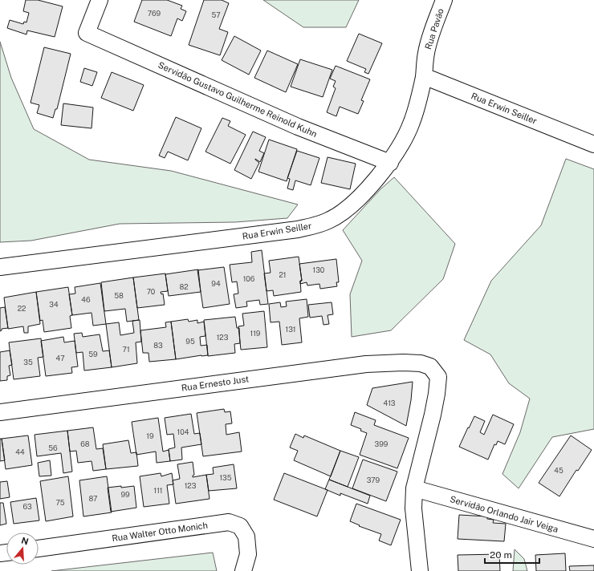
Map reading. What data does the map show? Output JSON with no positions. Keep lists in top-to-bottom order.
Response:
{
  "streets": {
    "street": [
      "Rua Pavão",
      "Servidão Gustavo Guilherme Reinold Kuhn",
      "Rua Erwin Seiller",
      "Rua Ernesto Just",
      "Servidão Orlando Jair Veiga",
      "Rua Walter Otto Monich"
    ]
  },
  "crossings": [
    ["Rua Pavão", "Rua Erwin Seiller"],
    ["Servidão Gustavo Guilherme Reinold Kuhn", "Rua Erwin Seiller"],
    ["Rua Ernesto Just", "Servidão Orlando Jair Veiga"]
  ],
  "house_numbers": [
    "769",
    "57",
    "130",
    "21",
    "106",
    "94",
    "82",
    "70",
    "58",
    "46",
    "34",
    "22",
    "131",
    "119",
    "123",
    "95",
    "83",
    "71",
    "59",
    "47",
    "35",
    "413",
    "104",
    "19",
    "68",
    "399",
    "56",
    "44",
    "45",
    "135",
    "379",
    "123",
    "111",
    "99",
    "87",
    "75",
    "63"
  ],
  "scale_bar": "20 m",
  "north": "top"
}
